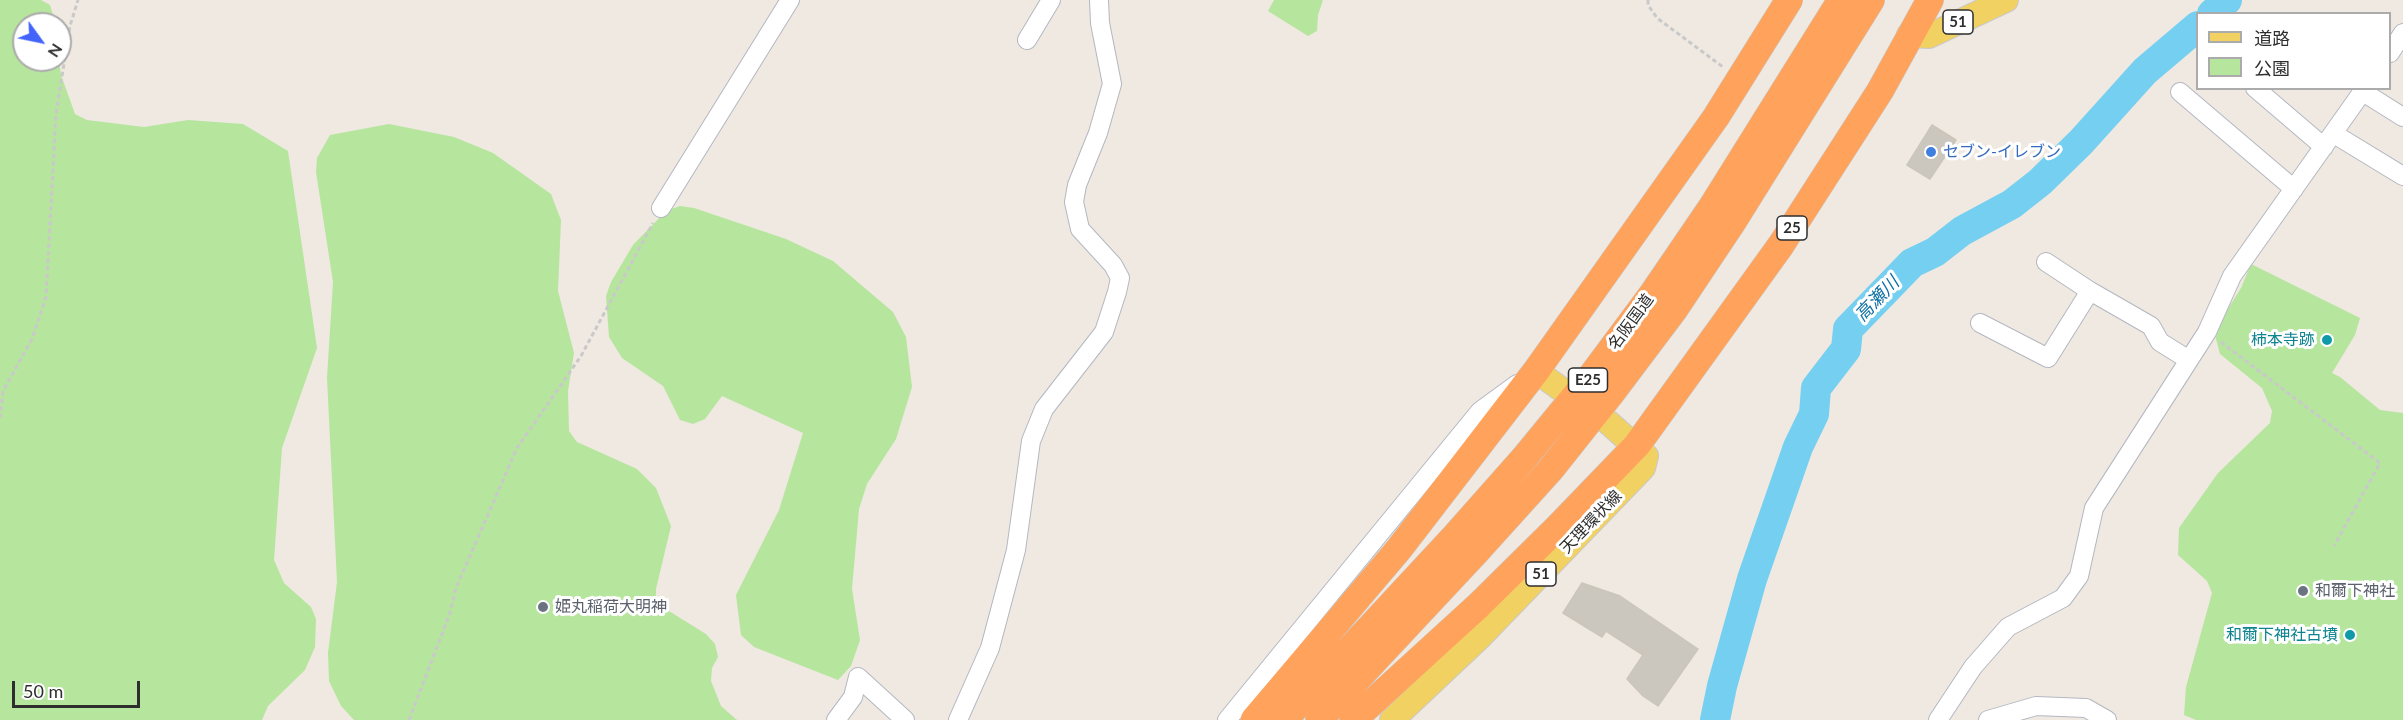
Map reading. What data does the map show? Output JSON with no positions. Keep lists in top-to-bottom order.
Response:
{
  "streets": {
    "highway": ["25", "名阪国道", "E25"],
    "main road": ["51", "天理環状線"]
  },
  "crossings": [
    ["51", "25"],
    ["25", "天理環状線"]
  ],
  "water": ["高瀬川"],
  "places": [
    "セブン-イレブン",
    "柿本寺跡",
    "和爾下神社",
    "姫丸稲荷大明神",
    "和爾下神社古墳"
  ],
  "legend": ["道路", "公園"],
  "scale_bar": "50 m",
  "north": "bottom right"
}
